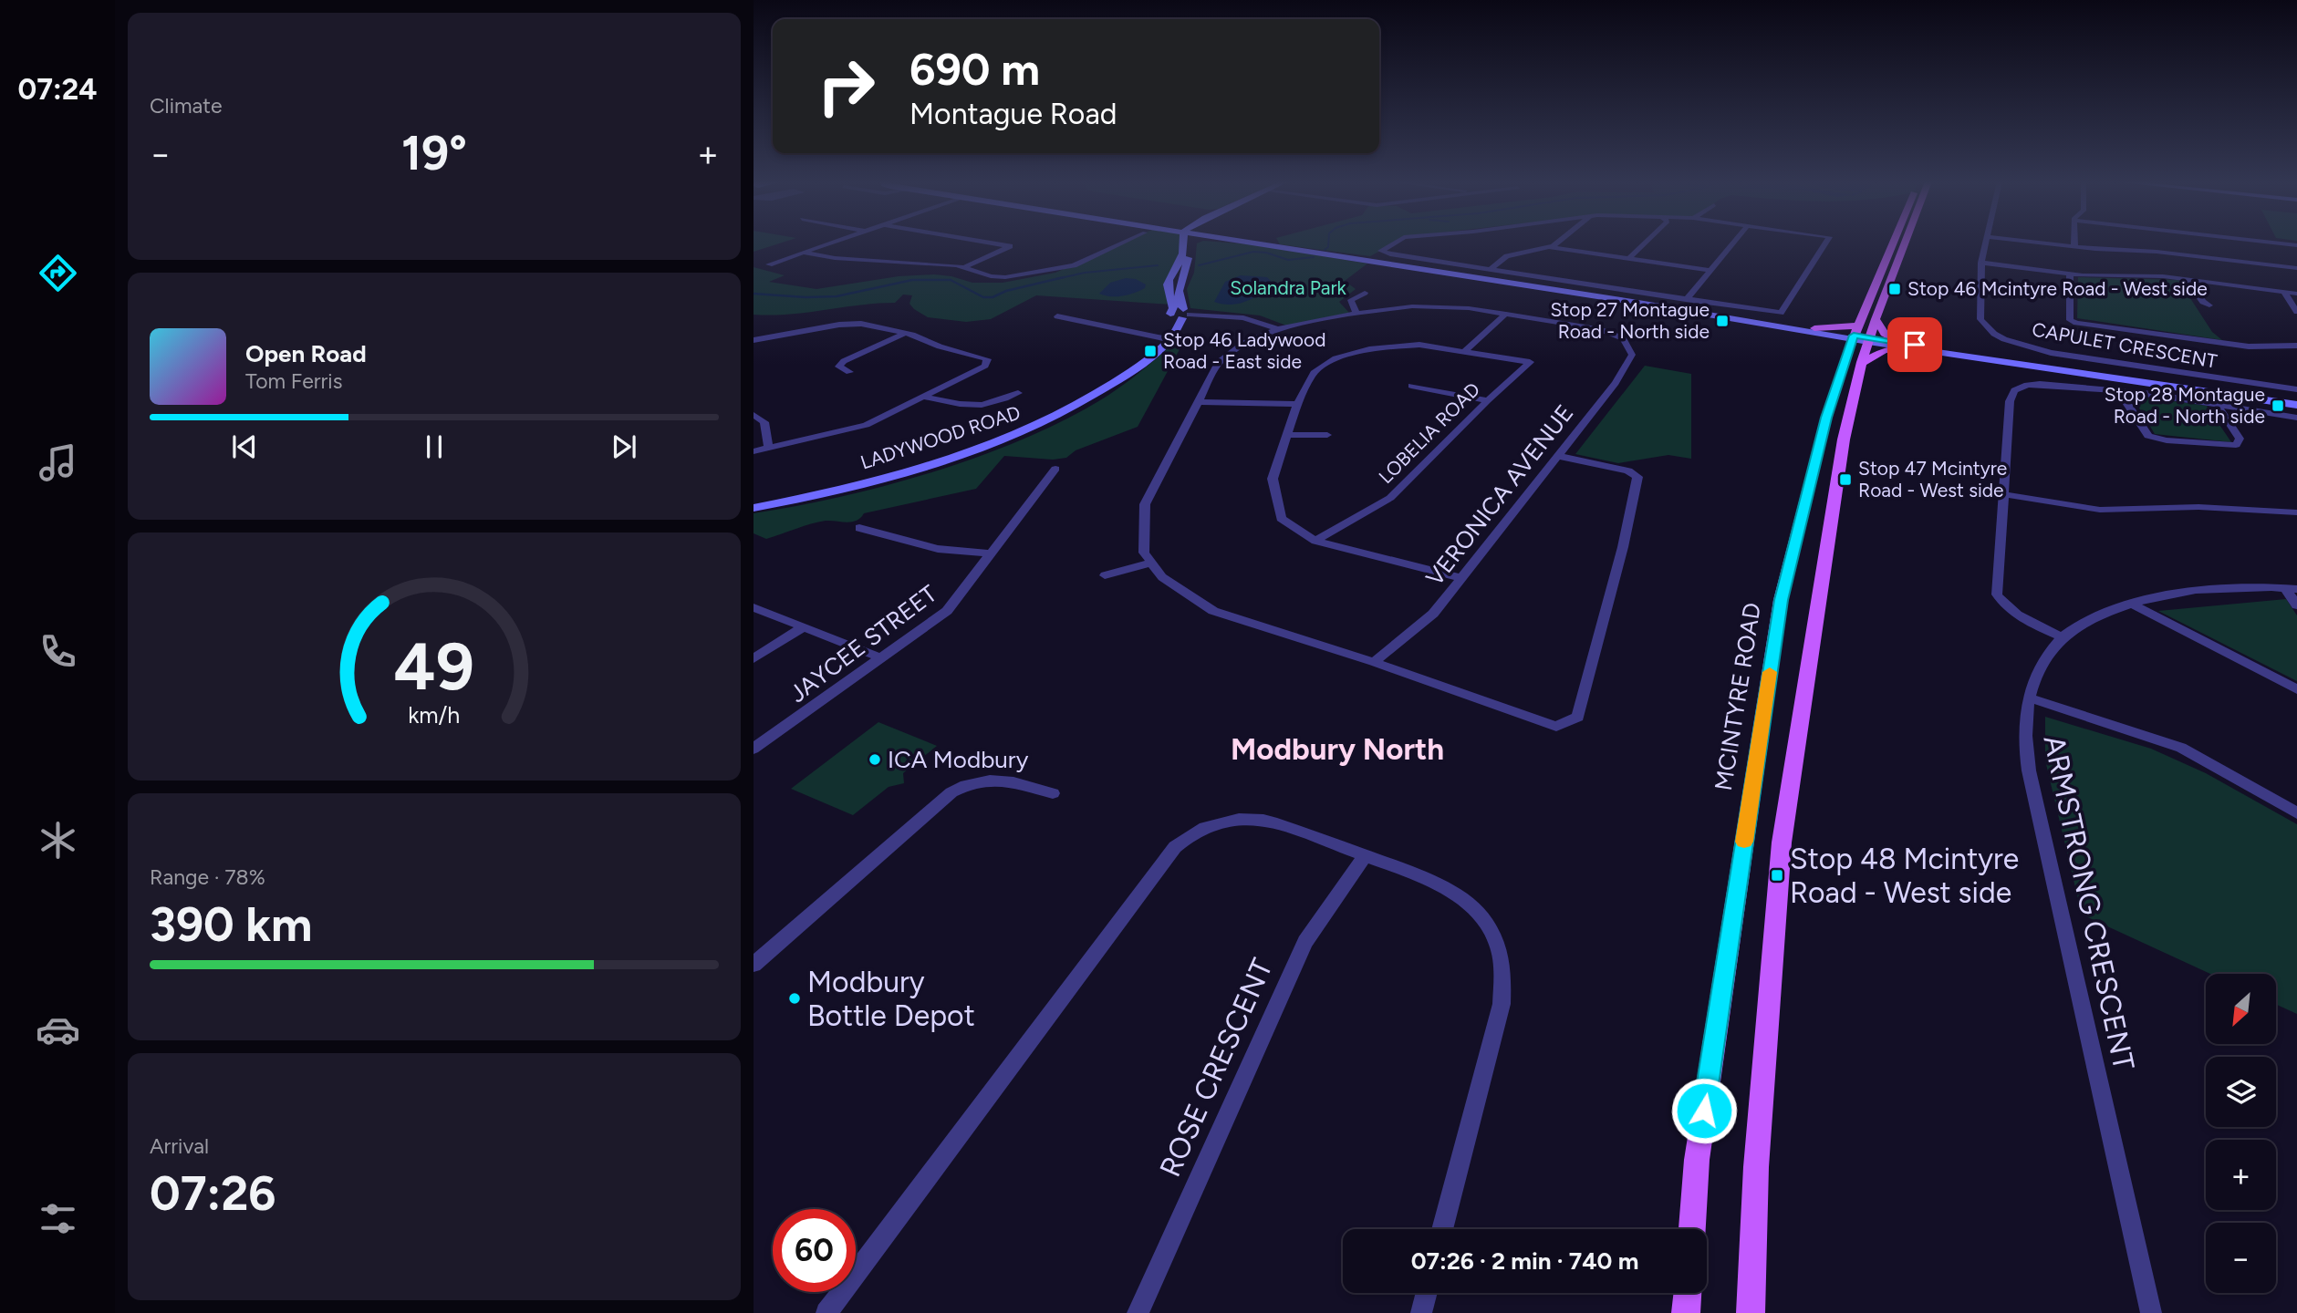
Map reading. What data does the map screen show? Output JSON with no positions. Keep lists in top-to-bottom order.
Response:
{
  "streets": {
    "main road": ["LADYWOOD ROAD", "MCINTYRE ROAD"],
    "street": [
      "CAPULET CRESCENT",
      "LOBELIA ROAD",
      "VERONICA AVENUE",
      "JAYCEE STREET",
      "ARMSTRONG CRESCENT",
      "ROSE CRESCENT"
    ]
  },
  "districts": ["Modbury North"],
  "parks": ["Solandra Park"],
  "places": {
    "transit": [
      "Stop 46 Mcintyre Road - West side",
      "Stop 27 Montague Road - North side",
      "Stop 46 Ladywood Road - East side",
      "Stop 28 Montague Road - North side",
      "Stop 47 Mcintyre Road - West side",
      "Stop 48 Mcintyre Road - West side"
    ],
    "other": ["ICA Modbury", "Modbury Bottle Depot"]
  },
  "north": "bottom left",
  "page": {
    "tabs": "07:24",
    "tile": [
      "Climate",
      ["Range · 78%", "390 km"],
      ["Arrival", "07:26"]
    ],
    "turn": ["690 m", "Montague Road"],
    "heat": ["−", "19°", "+"],
    "song": ["Open Road", "Tom Ferris"],
    "map_buttons": ["+", "−"],
    "limit": "60",
    "trip": "07:26 · 2 min · 740 m",
    "gauge": ["49", "km/h"]
  }
}
